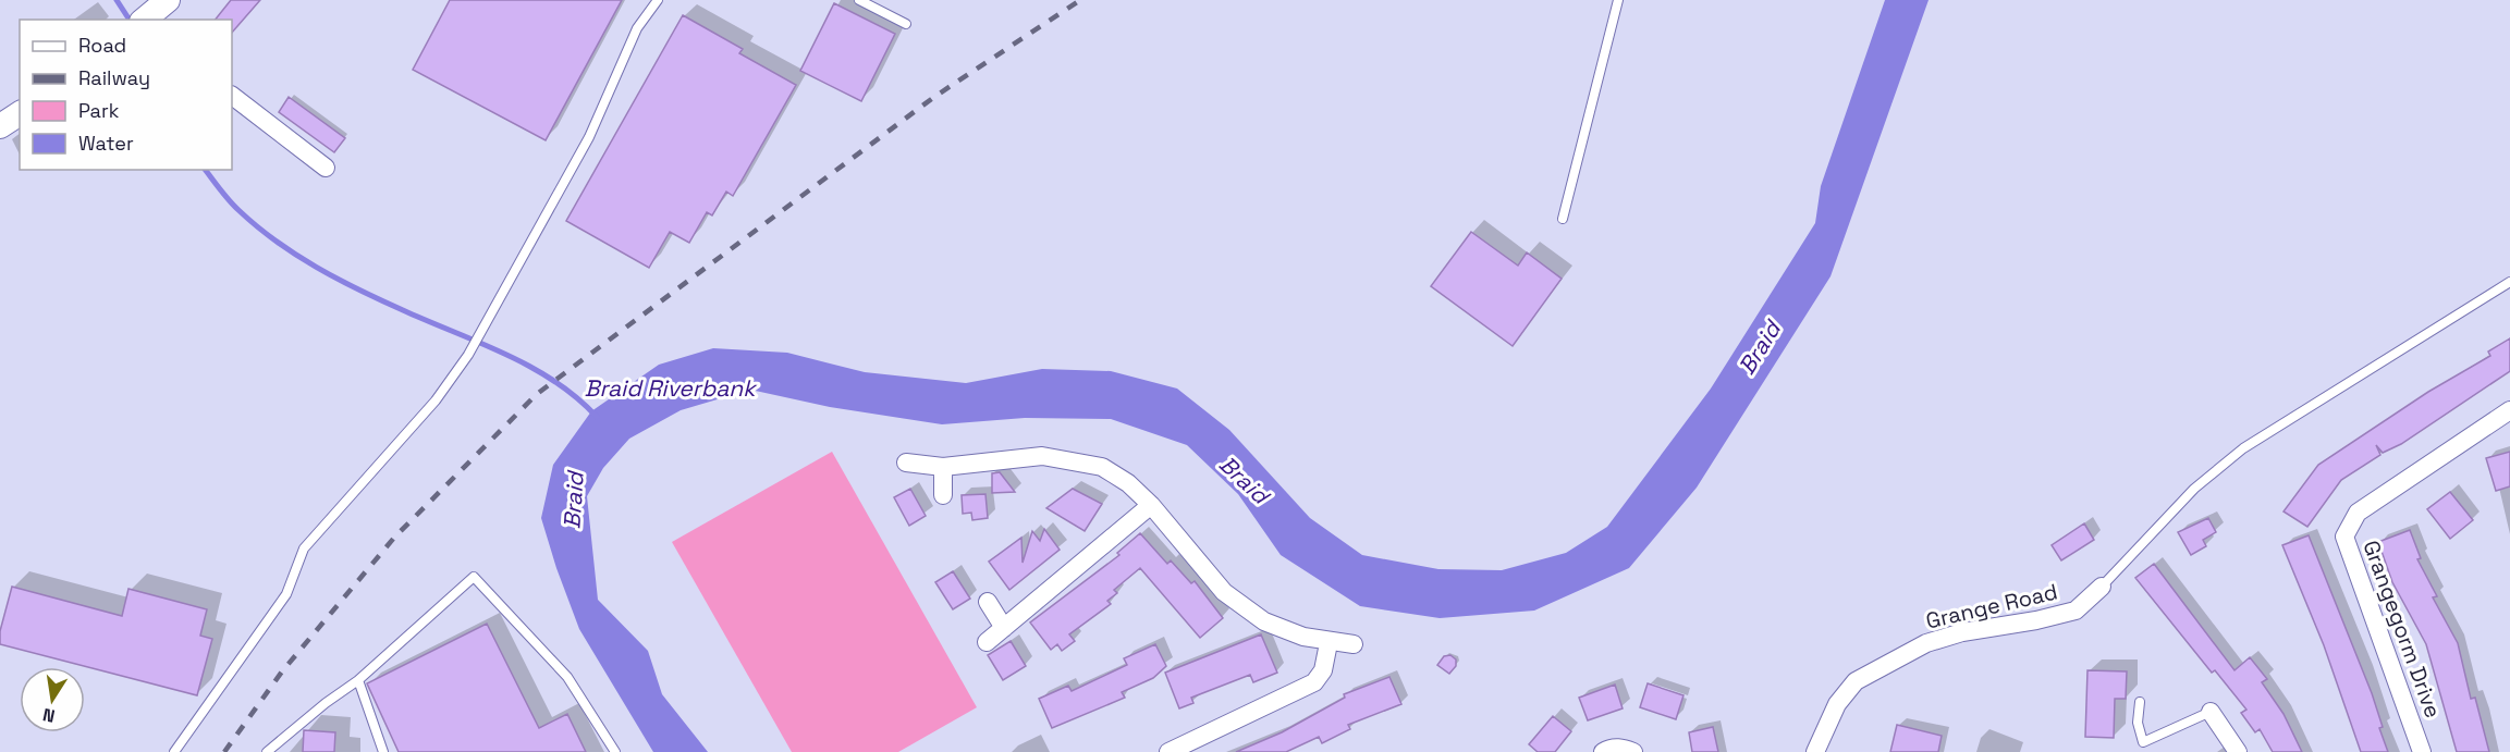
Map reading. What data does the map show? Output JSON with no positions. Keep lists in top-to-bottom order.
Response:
{
  "streets": {
    "street": ["Grange Road", "Grangegorm Drive"]
  },
  "water": ["Braid", "Braid Riverbank"],
  "legend": [
    "Road",
    "Railway",
    "Park",
    "Water"
  ],
  "north": "bottom"
}
